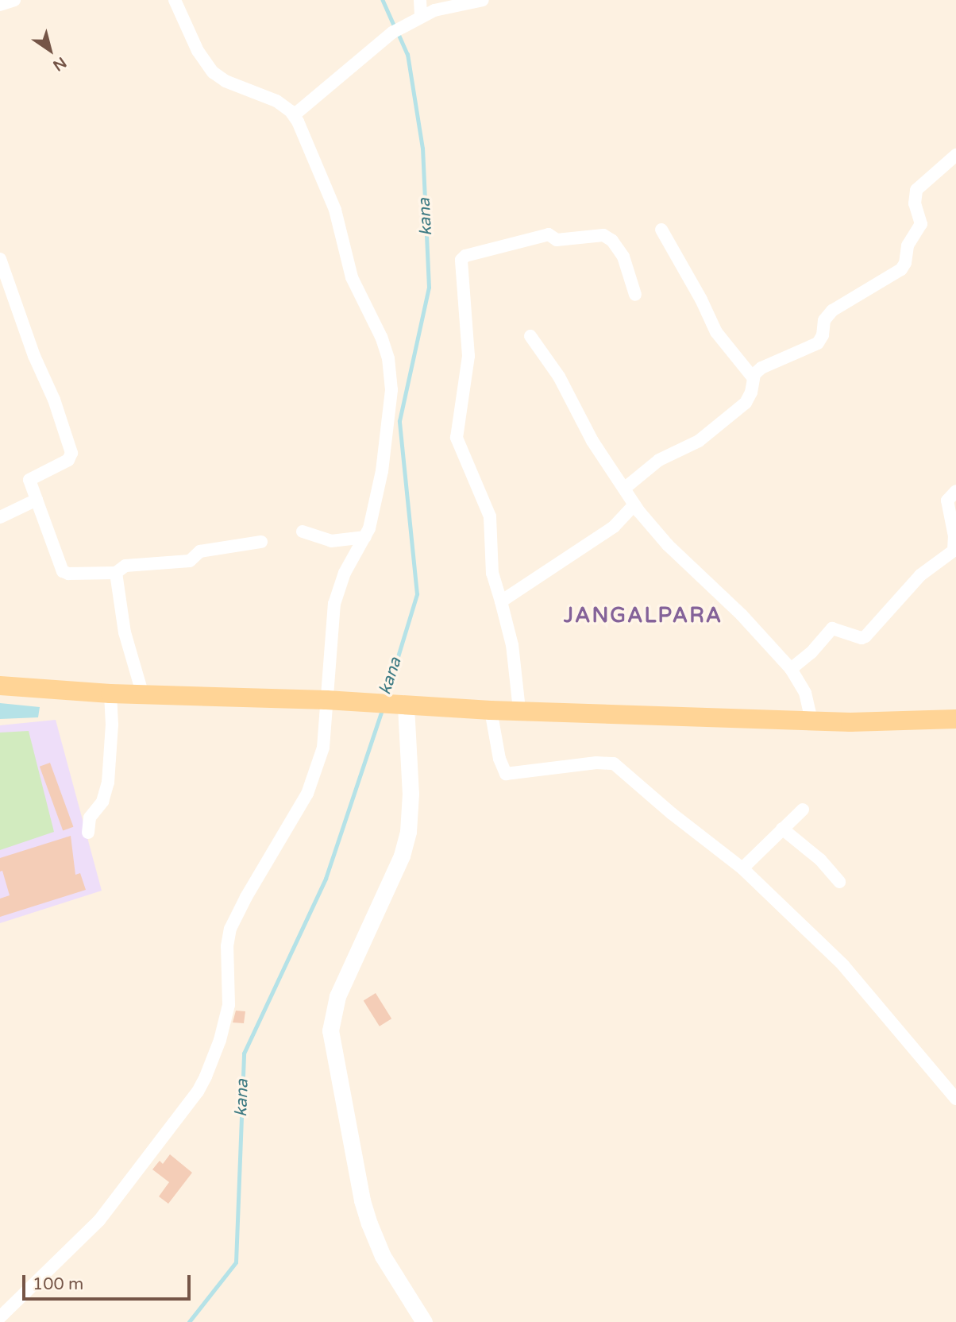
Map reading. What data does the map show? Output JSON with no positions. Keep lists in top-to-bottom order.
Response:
{
  "districts": ["JANGALPARA"],
  "water": ["kana"],
  "scale_bar": "100 m",
  "north": "bottom right"
}
